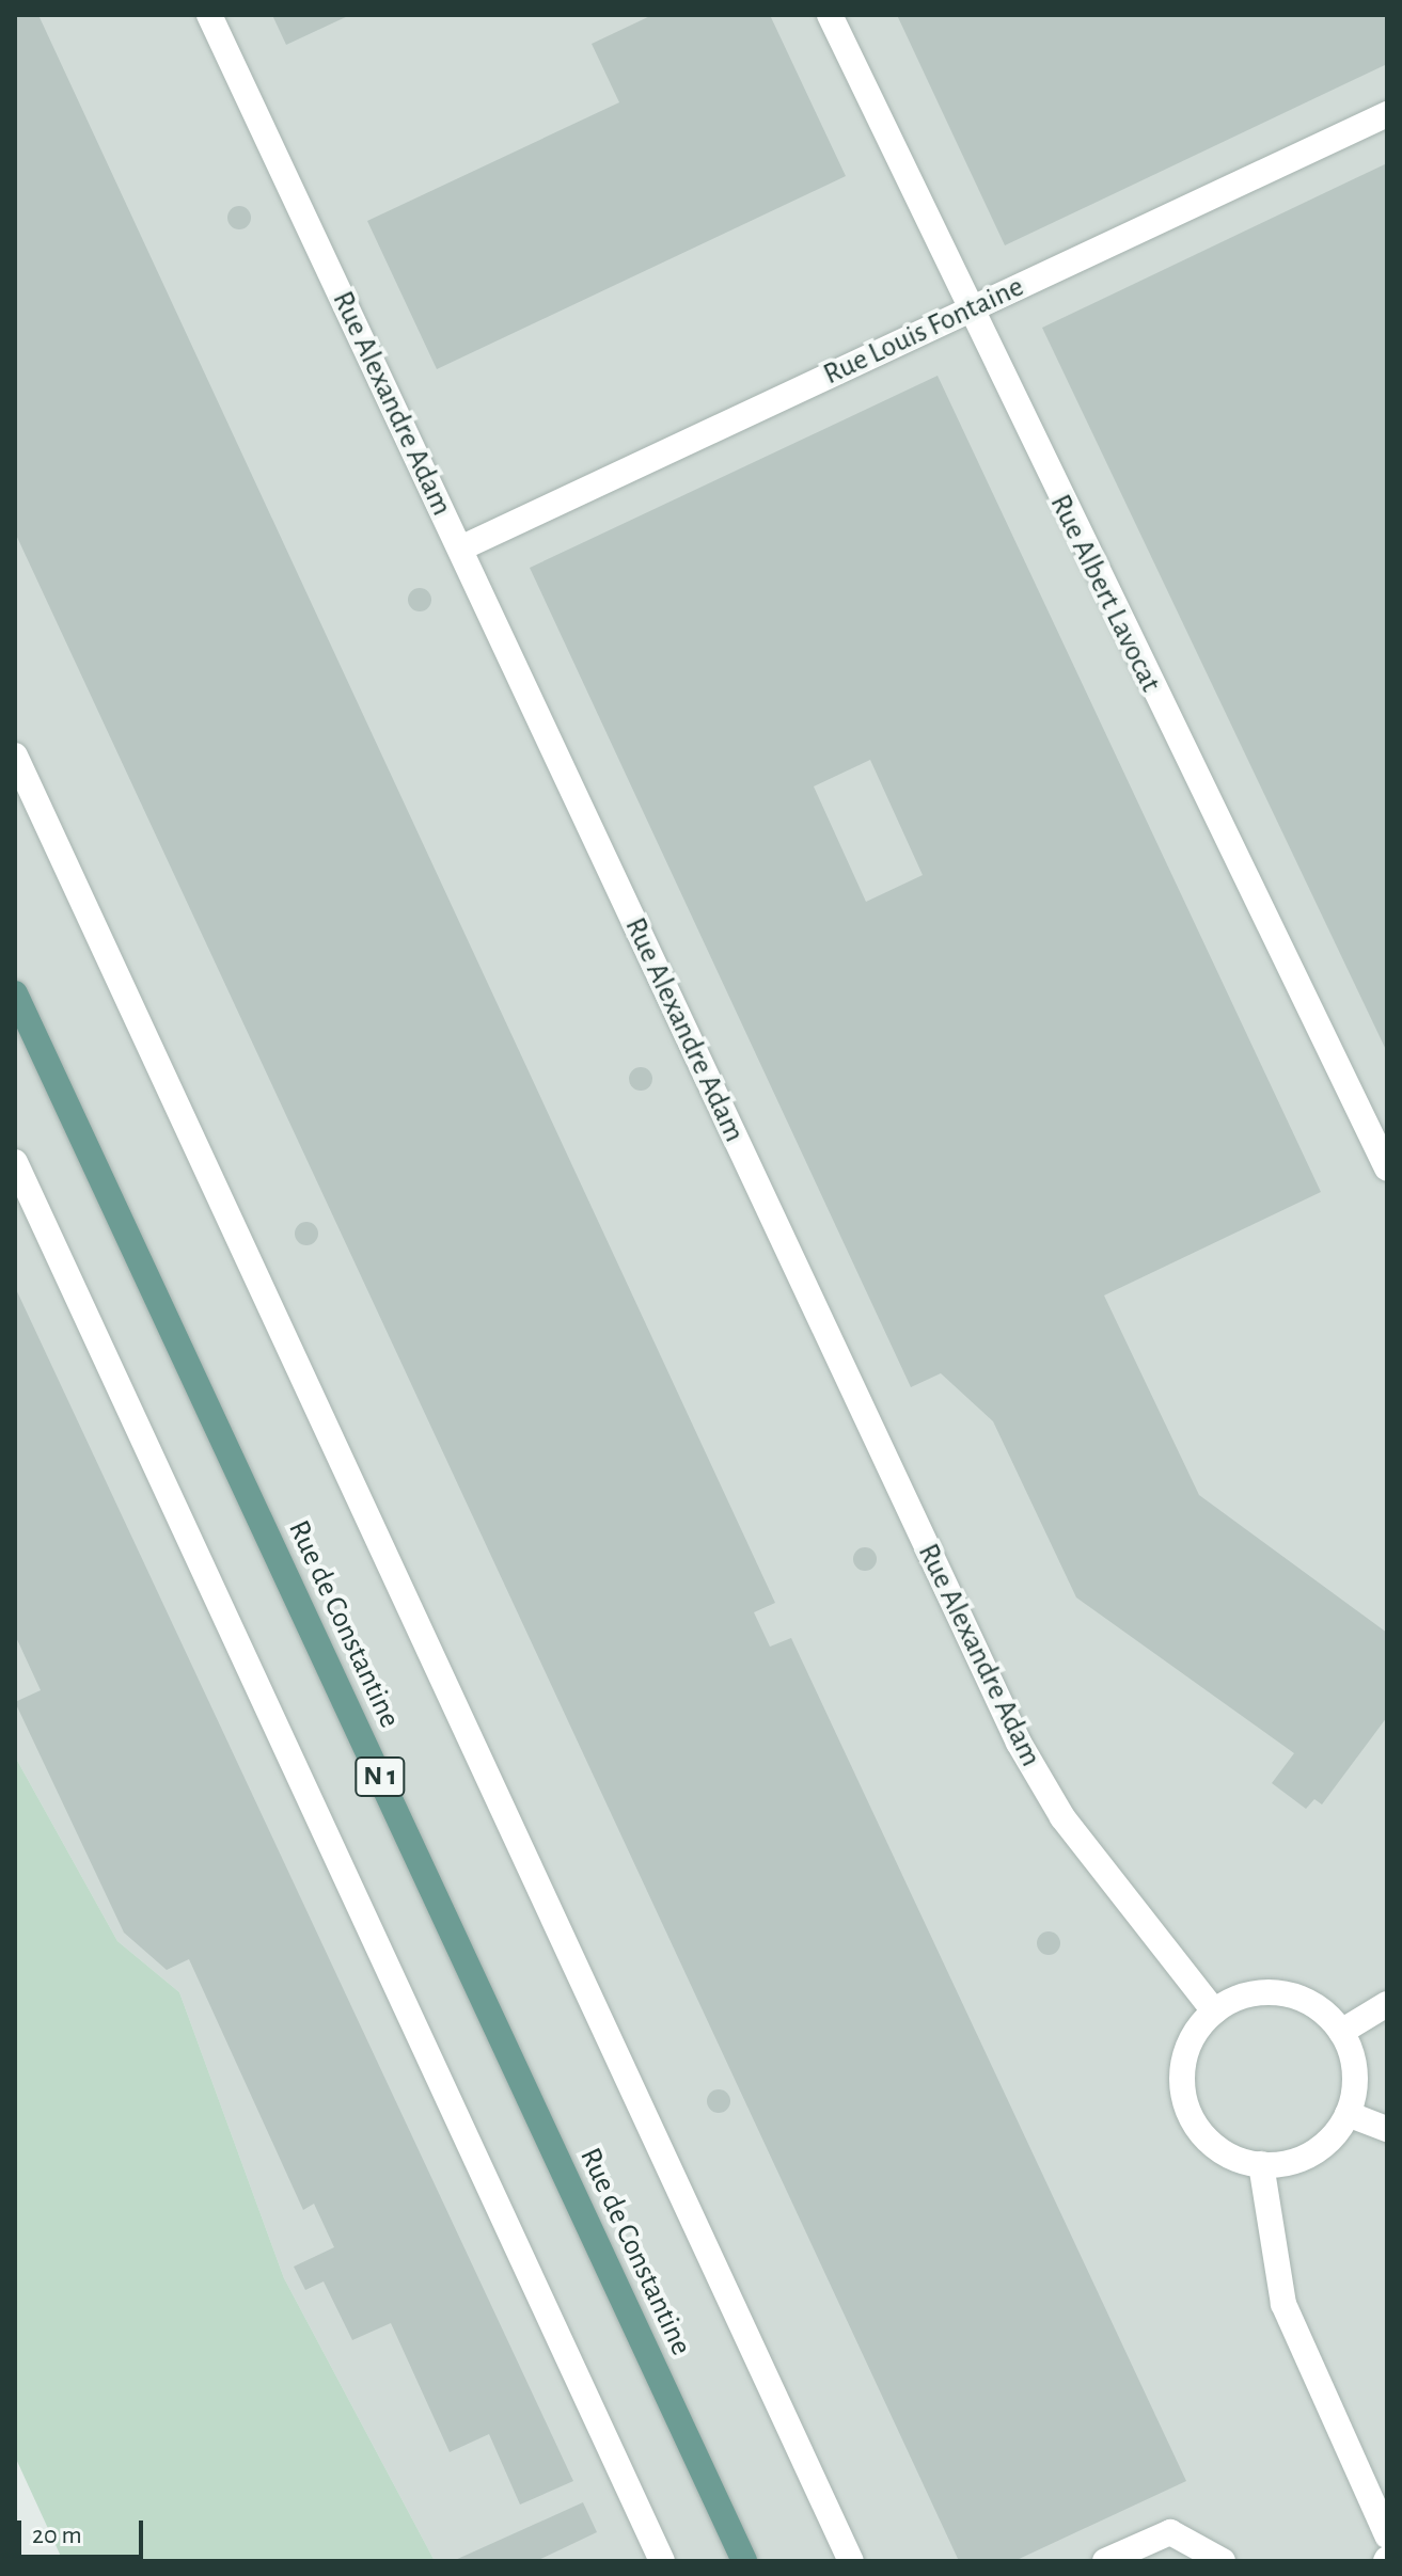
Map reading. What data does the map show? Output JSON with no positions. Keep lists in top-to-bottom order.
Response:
{
  "streets": {
    "main road": ["Rue de Constantine", "N 1"],
    "street": ["Rue Louis Fontaine", "Rue Alexandre Adam", "Rue Albert Lavocat"]
  },
  "crossings": [
    ["Rue Louis Fontaine", "Rue Alexandre Adam"],
    ["Rue Louis Fontaine", "Rue Albert Lavocat"]
  ],
  "scale_bar": "20 m"
}
